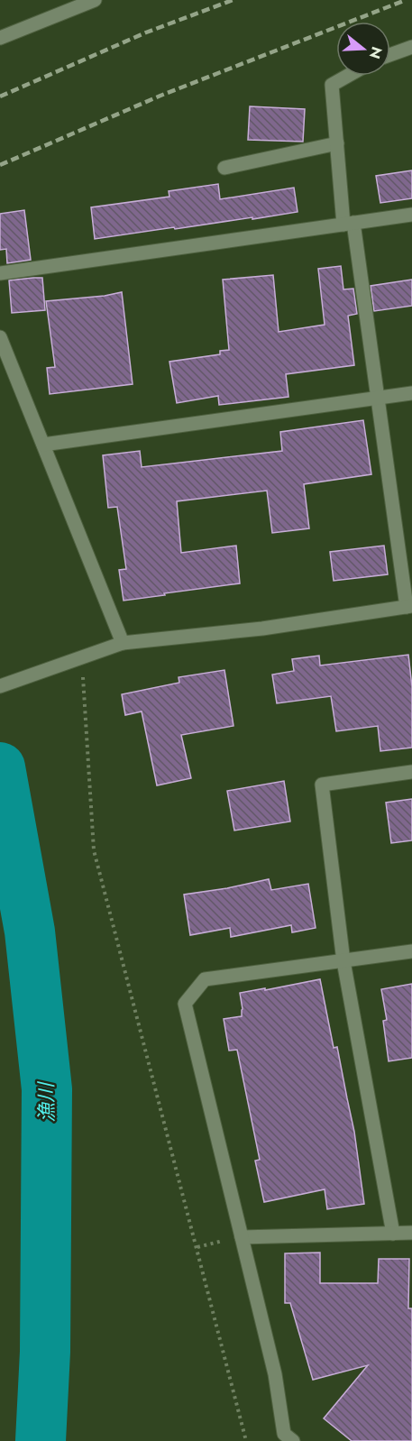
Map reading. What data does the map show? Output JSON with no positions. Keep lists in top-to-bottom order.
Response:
{
  "water": ["漁川"],
  "north": "right"
}
